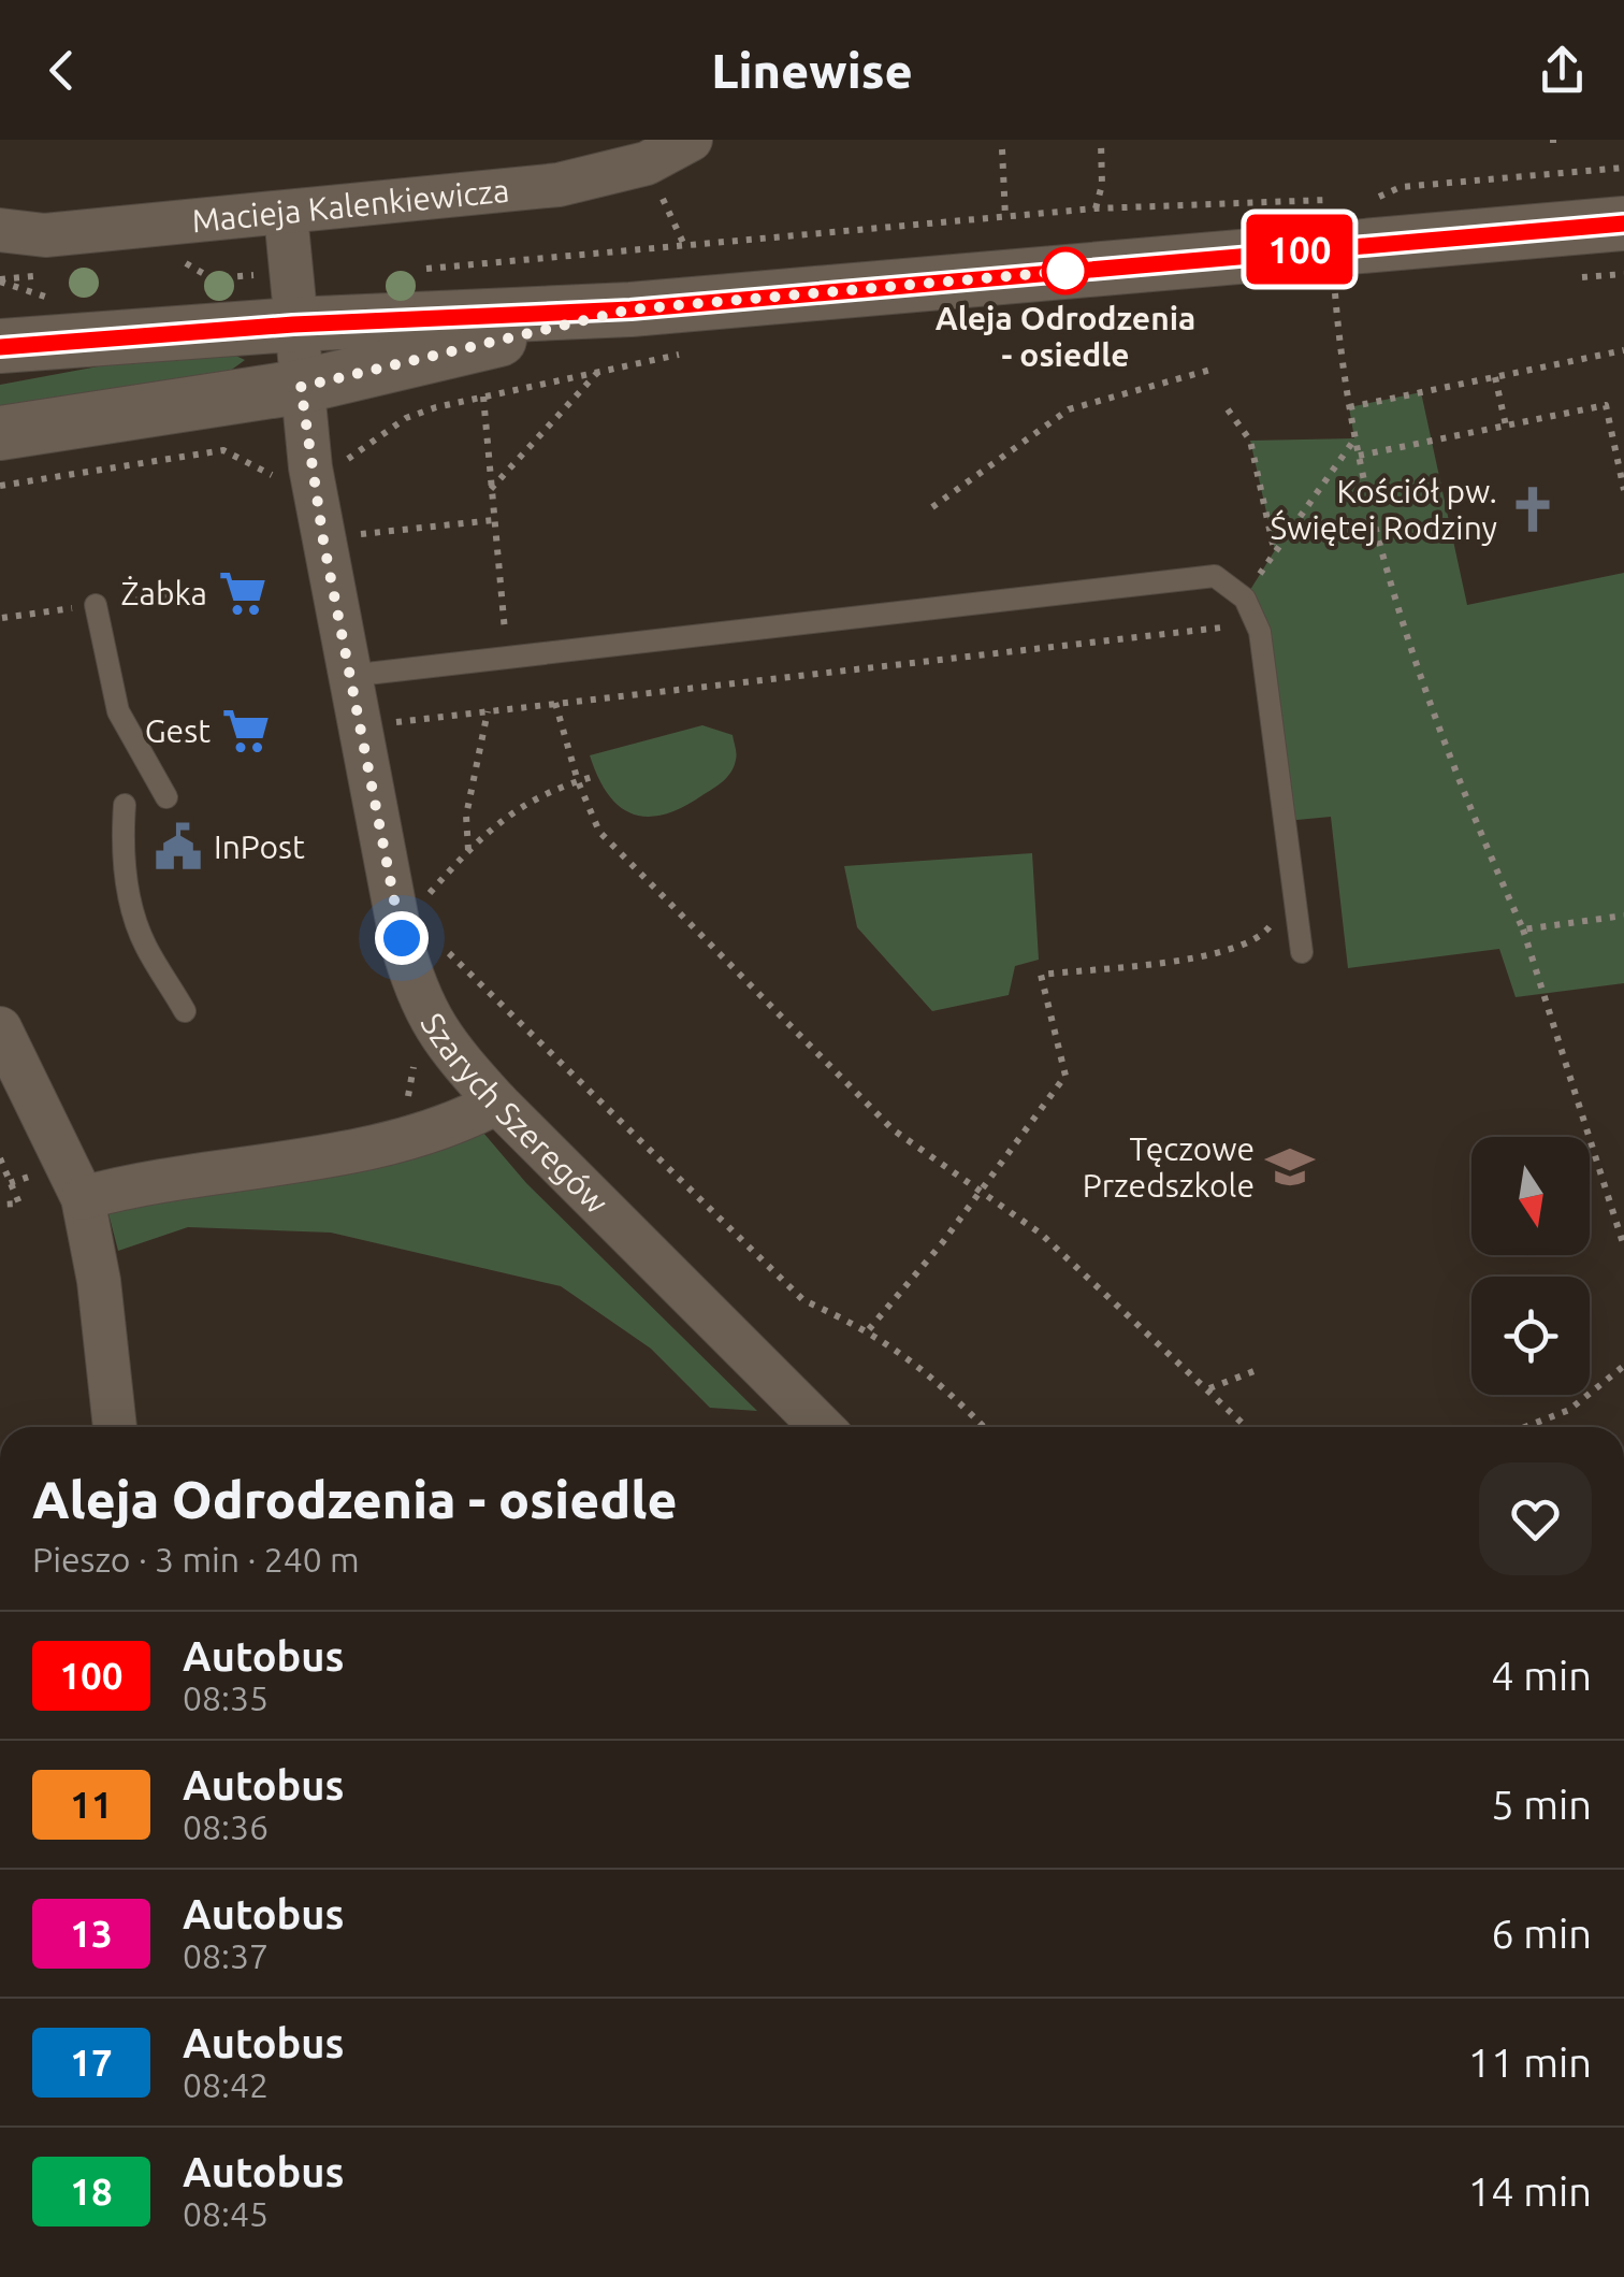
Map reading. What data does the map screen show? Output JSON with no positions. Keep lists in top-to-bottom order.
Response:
{
  "streets": {
    "street": ["Macieja Kalenkiewicza", "Szarych Szeregów"]
  },
  "crossings": [
    ["Macieja Kalenkiewicza", "Szarych Szeregów"]
  ],
  "places": {
    "other": ["Aleja Odrodzenia - osiedle"],
    "church": ["Kościół pw. Świętej Rodziny"],
    "supermarket": ["Żabka", "Gest"],
    "public building": ["InPost"],
    "school or university": ["Tęczowe Przedszkole"]
  },
  "lines": ["bus line 100"],
  "north": "bottom",
  "page": {
    "header": "Linewise",
    "on_map": "100",
    "heading": ["Aleja Odrodzenia - osiedle", "Pieszo · 3 min · 240 m"],
    "list": [
      {
        "mark": "100",
        "name": "Autobus",
        "note": "08:35",
        "value": "4 min"
      },
      {
        "mark": "11",
        "name": "Autobus",
        "note": "08:36",
        "value": "5 min"
      },
      {
        "mark": "13",
        "name": "Autobus",
        "note": "08:37",
        "value": "6 min"
      },
      {
        "mark": "17",
        "name": "Autobus",
        "note": "08:42",
        "value": "11 min"
      },
      {
        "mark": "18",
        "name": "Autobus",
        "note": "08:45",
        "value": "14 min"
      }
    ]
  }
}
